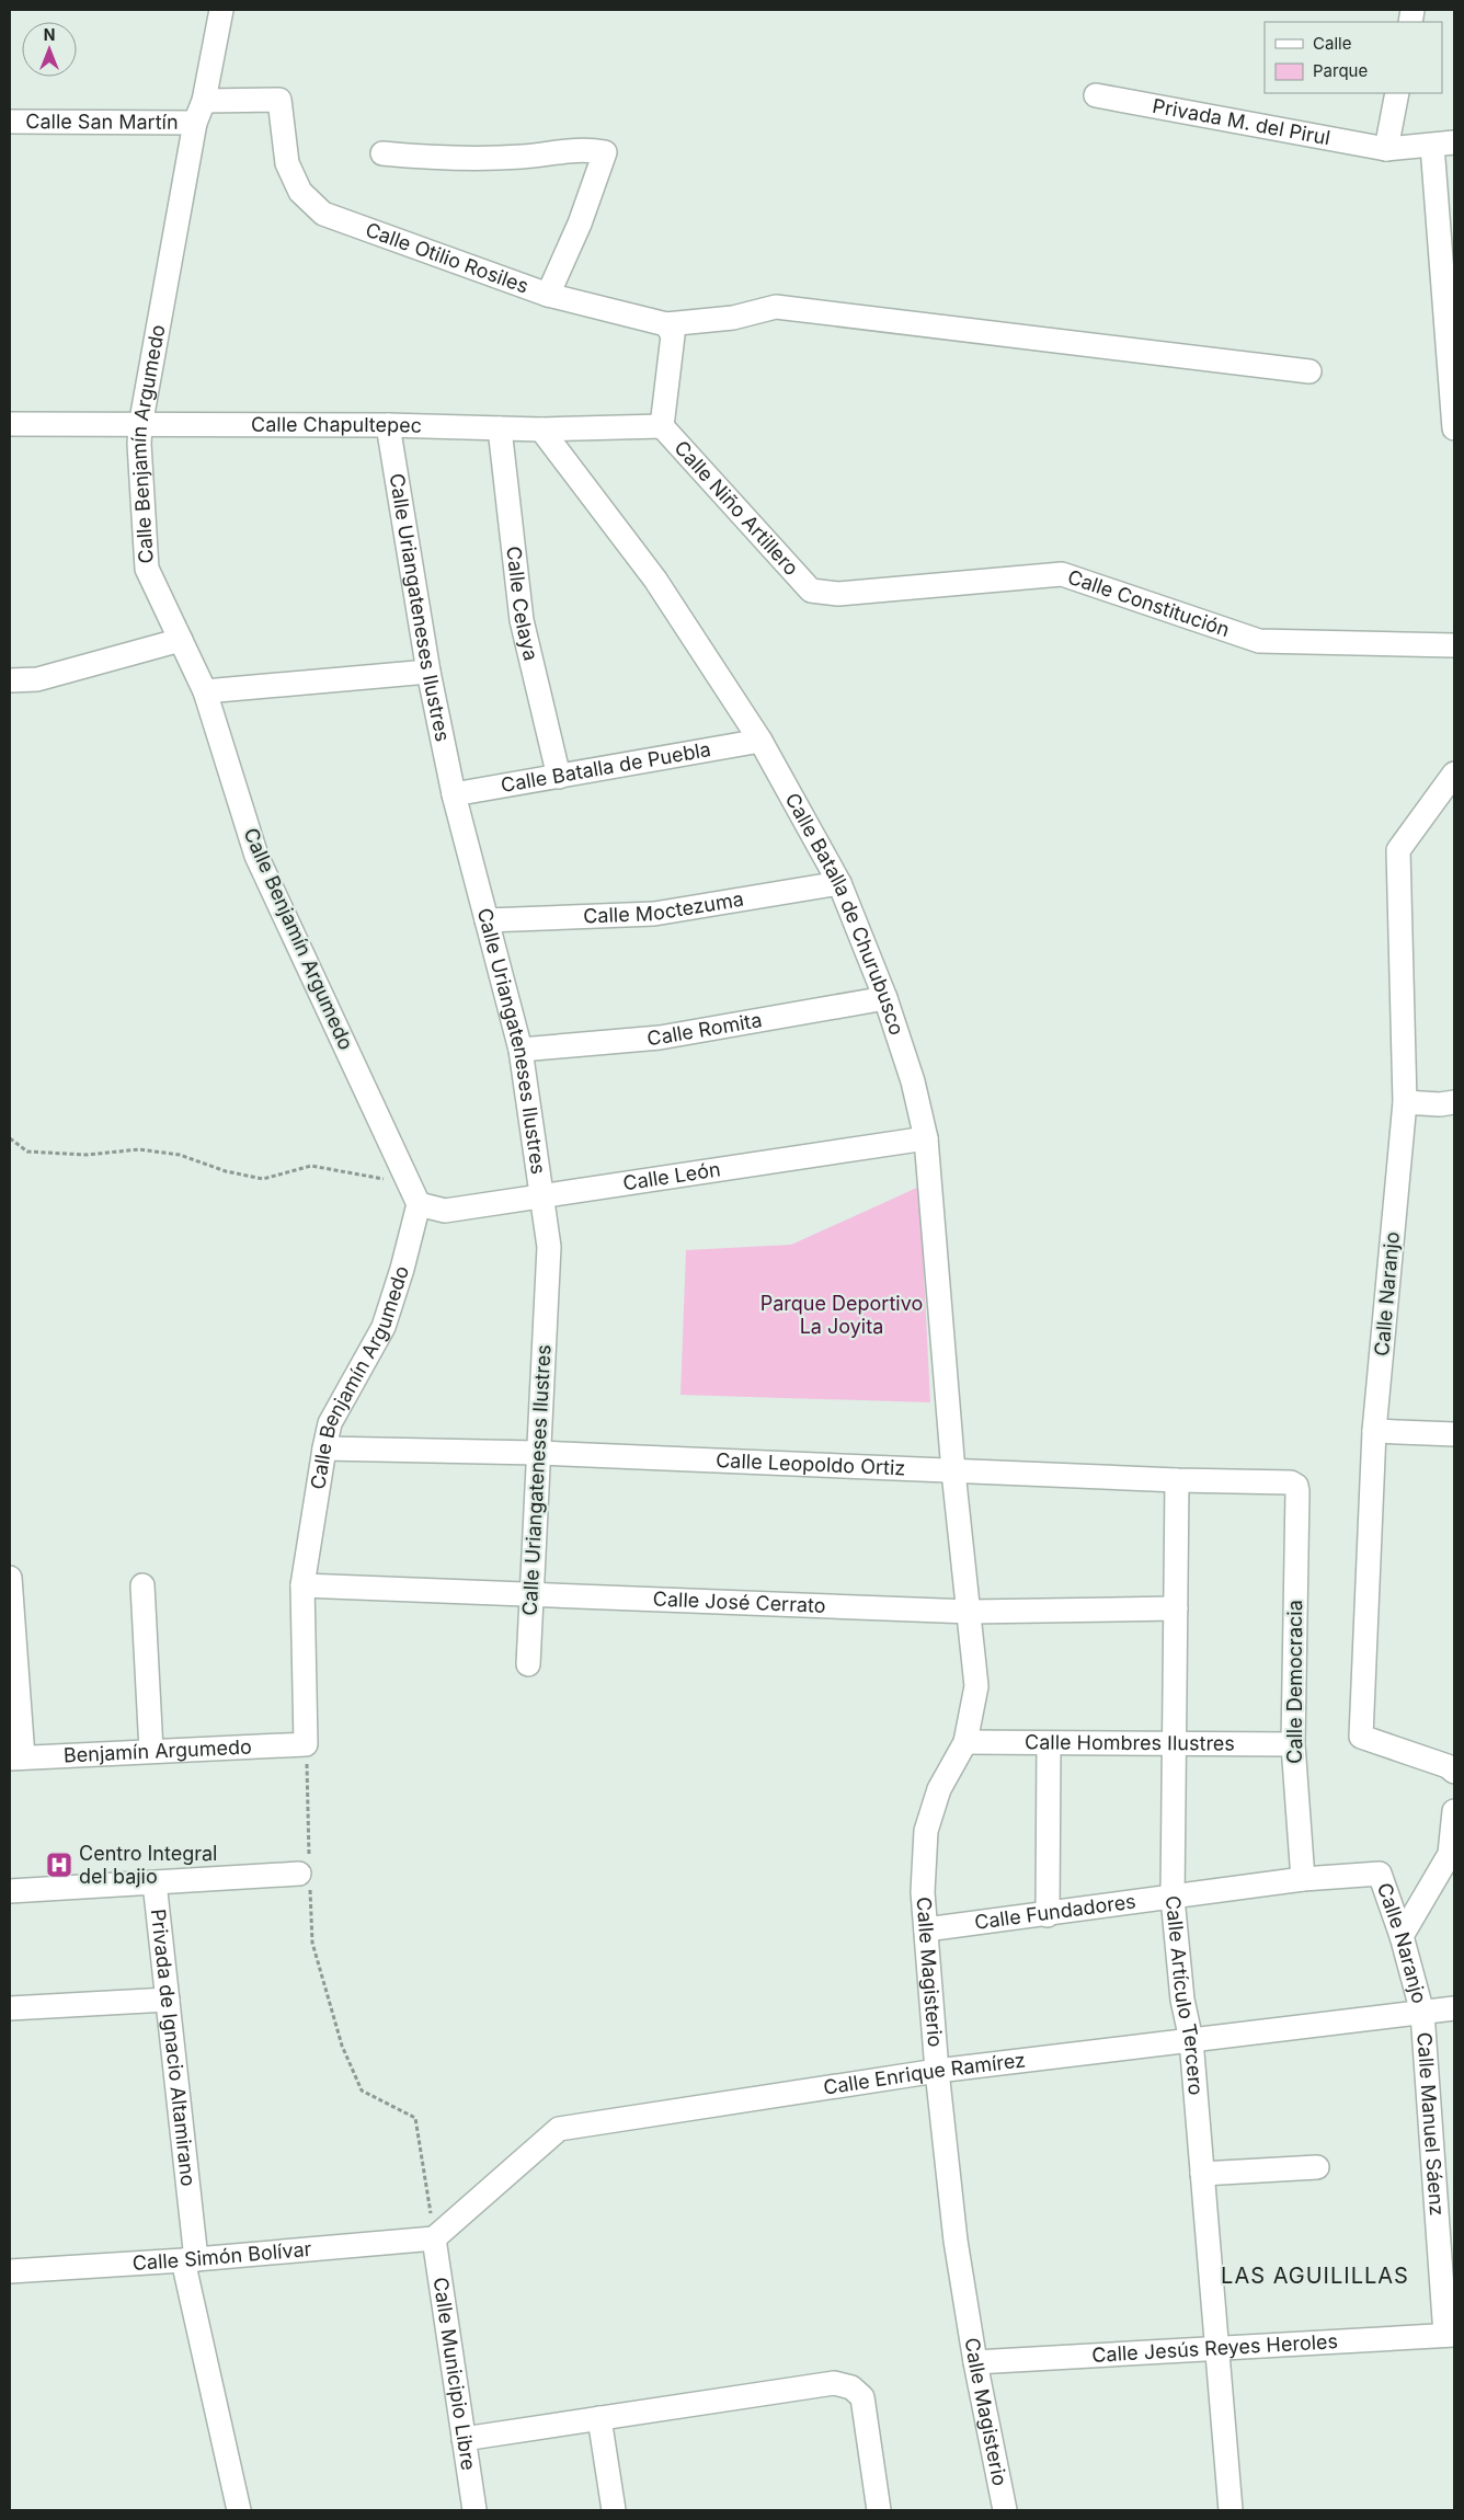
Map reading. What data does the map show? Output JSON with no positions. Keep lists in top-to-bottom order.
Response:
{
  "streets": {
    "street": [
      "Calle San Martín",
      "Privada M. del Pirul",
      "Calle Otilio Rosiles",
      "Calle Chapultepec",
      "Calle Benjamín Argumedo",
      "Calle Niño Artillero",
      "Calle Celaya",
      "Calle Constitución",
      "Calle Uriangateneses Ilustres",
      "Calle Batalla de Puebla",
      "Calle Moctezuma",
      "Calle Batalla de Churubusco",
      "Calle Romita",
      "Calle León",
      "Calle Naranjo",
      "Calle Leopoldo Ortiz",
      "Calle José Cerrato",
      "Calle Democracia",
      "Calle Hombres Ilustres",
      "Benjamín Argumedo",
      "Calle Fundadores",
      "Calle Magisterio",
      "Calle Artículo Tercero",
      "Privada de Ignacio Altamirano",
      "Calle Enrique Ramírez",
      "Calle Manuel Sáenz",
      "Calle Simón Bolívar",
      "Calle Jesús Reyes Heroles",
      "Calle Municipio Libre"
    ]
  },
  "crossings": [
    ["Calle San Martín", "Calle Benjamín Argumedo"],
    ["Calle Otilio Rosiles", "Calle Benjamín Argumedo"],
    ["Calle Chapultepec", "Calle Benjamín Argumedo"],
    ["Calle Chapultepec", "Calle Niño Artillero"],
    ["Calle Chapultepec", "Calle Celaya"],
    ["Calle Chapultepec", "Calle Uriangateneses Ilustres"],
    ["Calle Chapultepec", "Calle Batalla de Churubusco"],
    ["Calle Benjamín Argumedo", "Calle León"],
    ["Calle Benjamín Argumedo", "Calle Leopoldo Ortiz"],
    ["Calle Benjamín Argumedo", "Calle José Cerrato"],
    ["Calle Benjamín Argumedo", "Benjamín Argumedo"],
    ["Calle Niño Artillero", "Calle Constitución"],
    ["Calle Celaya", "Calle Batalla de Puebla"],
    ["Calle Uriangateneses Ilustres", "Calle Batalla de Puebla"],
    ["Calle Uriangateneses Ilustres", "Calle Moctezuma"],
    ["Calle Uriangateneses Ilustres", "Calle Romita"],
    ["Calle Uriangateneses Ilustres", "Calle León"],
    ["Calle Uriangateneses Ilustres", "Calle Leopoldo Ortiz"],
    ["Calle Uriangateneses Ilustres", "Calle José Cerrato"],
    ["Calle Batalla de Puebla", "Calle Batalla de Churubusco"],
    ["Calle Moctezuma", "Calle Batalla de Churubusco"],
    ["Calle Batalla de Churubusco", "Calle Romita"],
    ["Calle Batalla de Churubusco", "Calle León"],
    ["Calle Batalla de Churubusco", "Calle Leopoldo Ortiz"],
    ["Calle Batalla de Churubusco", "Calle Magisterio"],
    ["Calle Naranjo", "Calle Fundadores"],
    ["Calle Naranjo", "Calle Enrique Ramírez"],
    ["Calle Naranjo", "Calle Manuel Sáenz"],
    ["Calle Leopoldo Ortiz", "Calle Democracia"],
    ["Calle Leopoldo Ortiz", "Calle Magisterio"],
    ["Calle Leopoldo Ortiz", "Calle Artículo Tercero"],
    ["Calle José Cerrato", "Calle Magisterio"],
    ["Calle José Cerrato", "Calle Artículo Tercero"],
    ["Calle Democracia", "Calle Hombres Ilustres"],
    ["Calle Democracia", "Calle Fundadores"],
    ["Calle Hombres Ilustres", "Calle Magisterio"],
    ["Calle Hombres Ilustres", "Calle Artículo Tercero"],
    ["Calle Fundadores", "Calle Magisterio"],
    ["Calle Fundadores", "Calle Artículo Tercero"],
    ["Calle Magisterio", "Calle Enrique Ramírez"],
    ["Calle Magisterio", "Calle Jesús Reyes Heroles"],
    ["Calle Artículo Tercero", "Calle Enrique Ramírez"],
    ["Calle Artículo Tercero", "Calle Jesús Reyes Heroles"],
    ["Privada de Ignacio Altamirano", "Calle Simón Bolívar"],
    ["Calle Enrique Ramírez", "Calle Manuel Sáenz"],
    ["Calle Enrique Ramírez", "Calle Simón Bolívar"],
    ["Calle Enrique Ramírez", "Calle Municipio Libre"],
    ["Calle Manuel Sáenz", "Calle Jesús Reyes Heroles"],
    ["Calle Simón Bolívar", "Calle Municipio Libre"]
  ],
  "districts": ["LAS AGUILILLAS"],
  "parks": ["Parque Deportivo La Joyita"],
  "places": {
    "hospital": ["Centro Integral del bajio"]
  },
  "legend": ["Calle", "Parque"],
  "north": "top"
}
